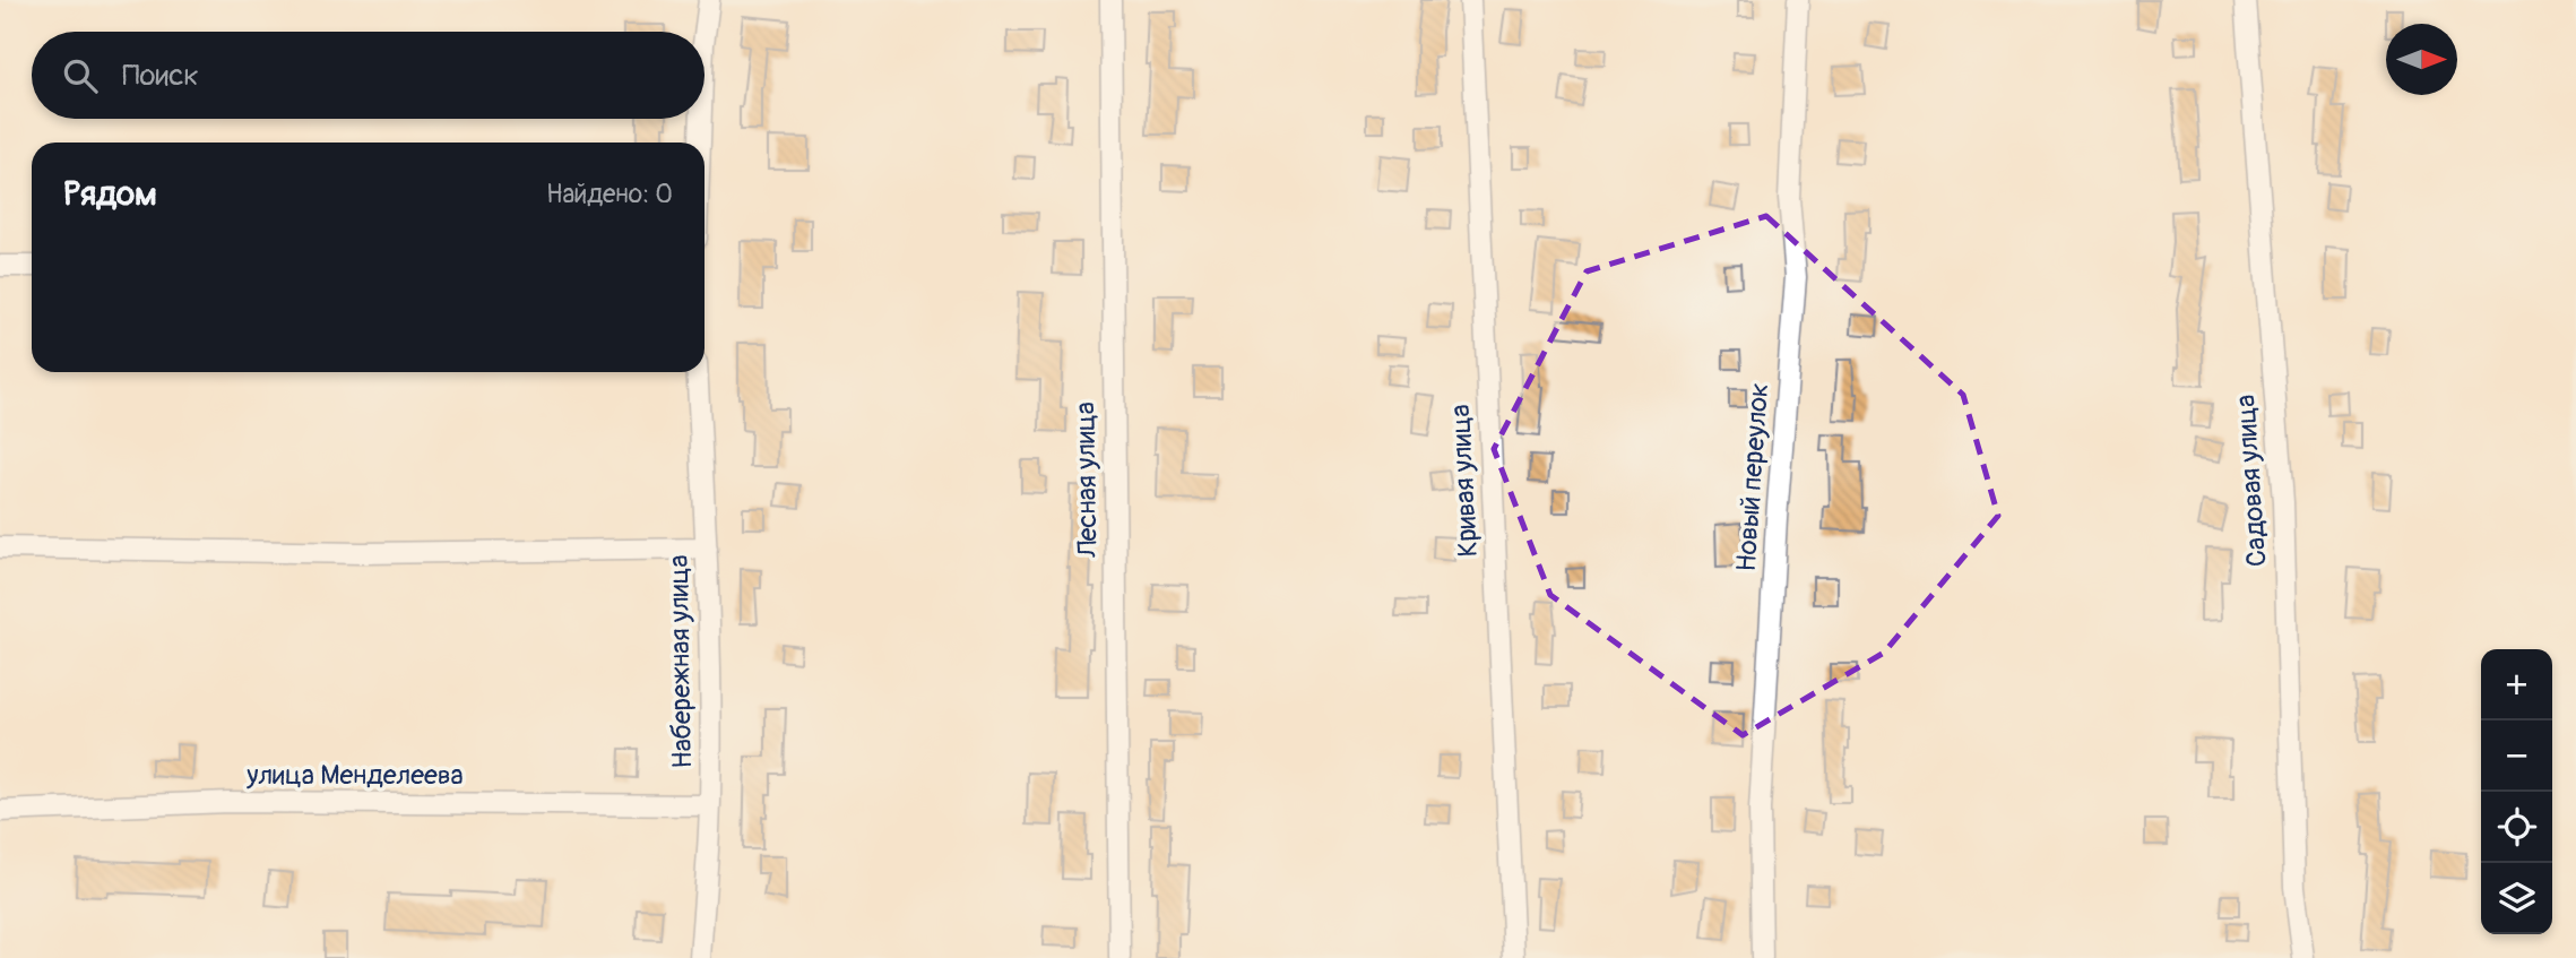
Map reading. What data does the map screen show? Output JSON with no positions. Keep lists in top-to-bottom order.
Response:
{
  "streets": {
    "street": [
      "Новый переулок",
      "Лесная улица",
      "Кривая улица",
      "Садовая улица",
      "Набережная улица",
      "улица Менделеева"
    ]
  },
  "crossings": [
    ["Набережная улица", "улица Менделеева"]
  ],
  "north": "right",
  "page": {
    "search": "Поиск",
    "heading": ["Рядом", "Найдено: 0"],
    "map_buttons": ["+", "−"]
  }
}
